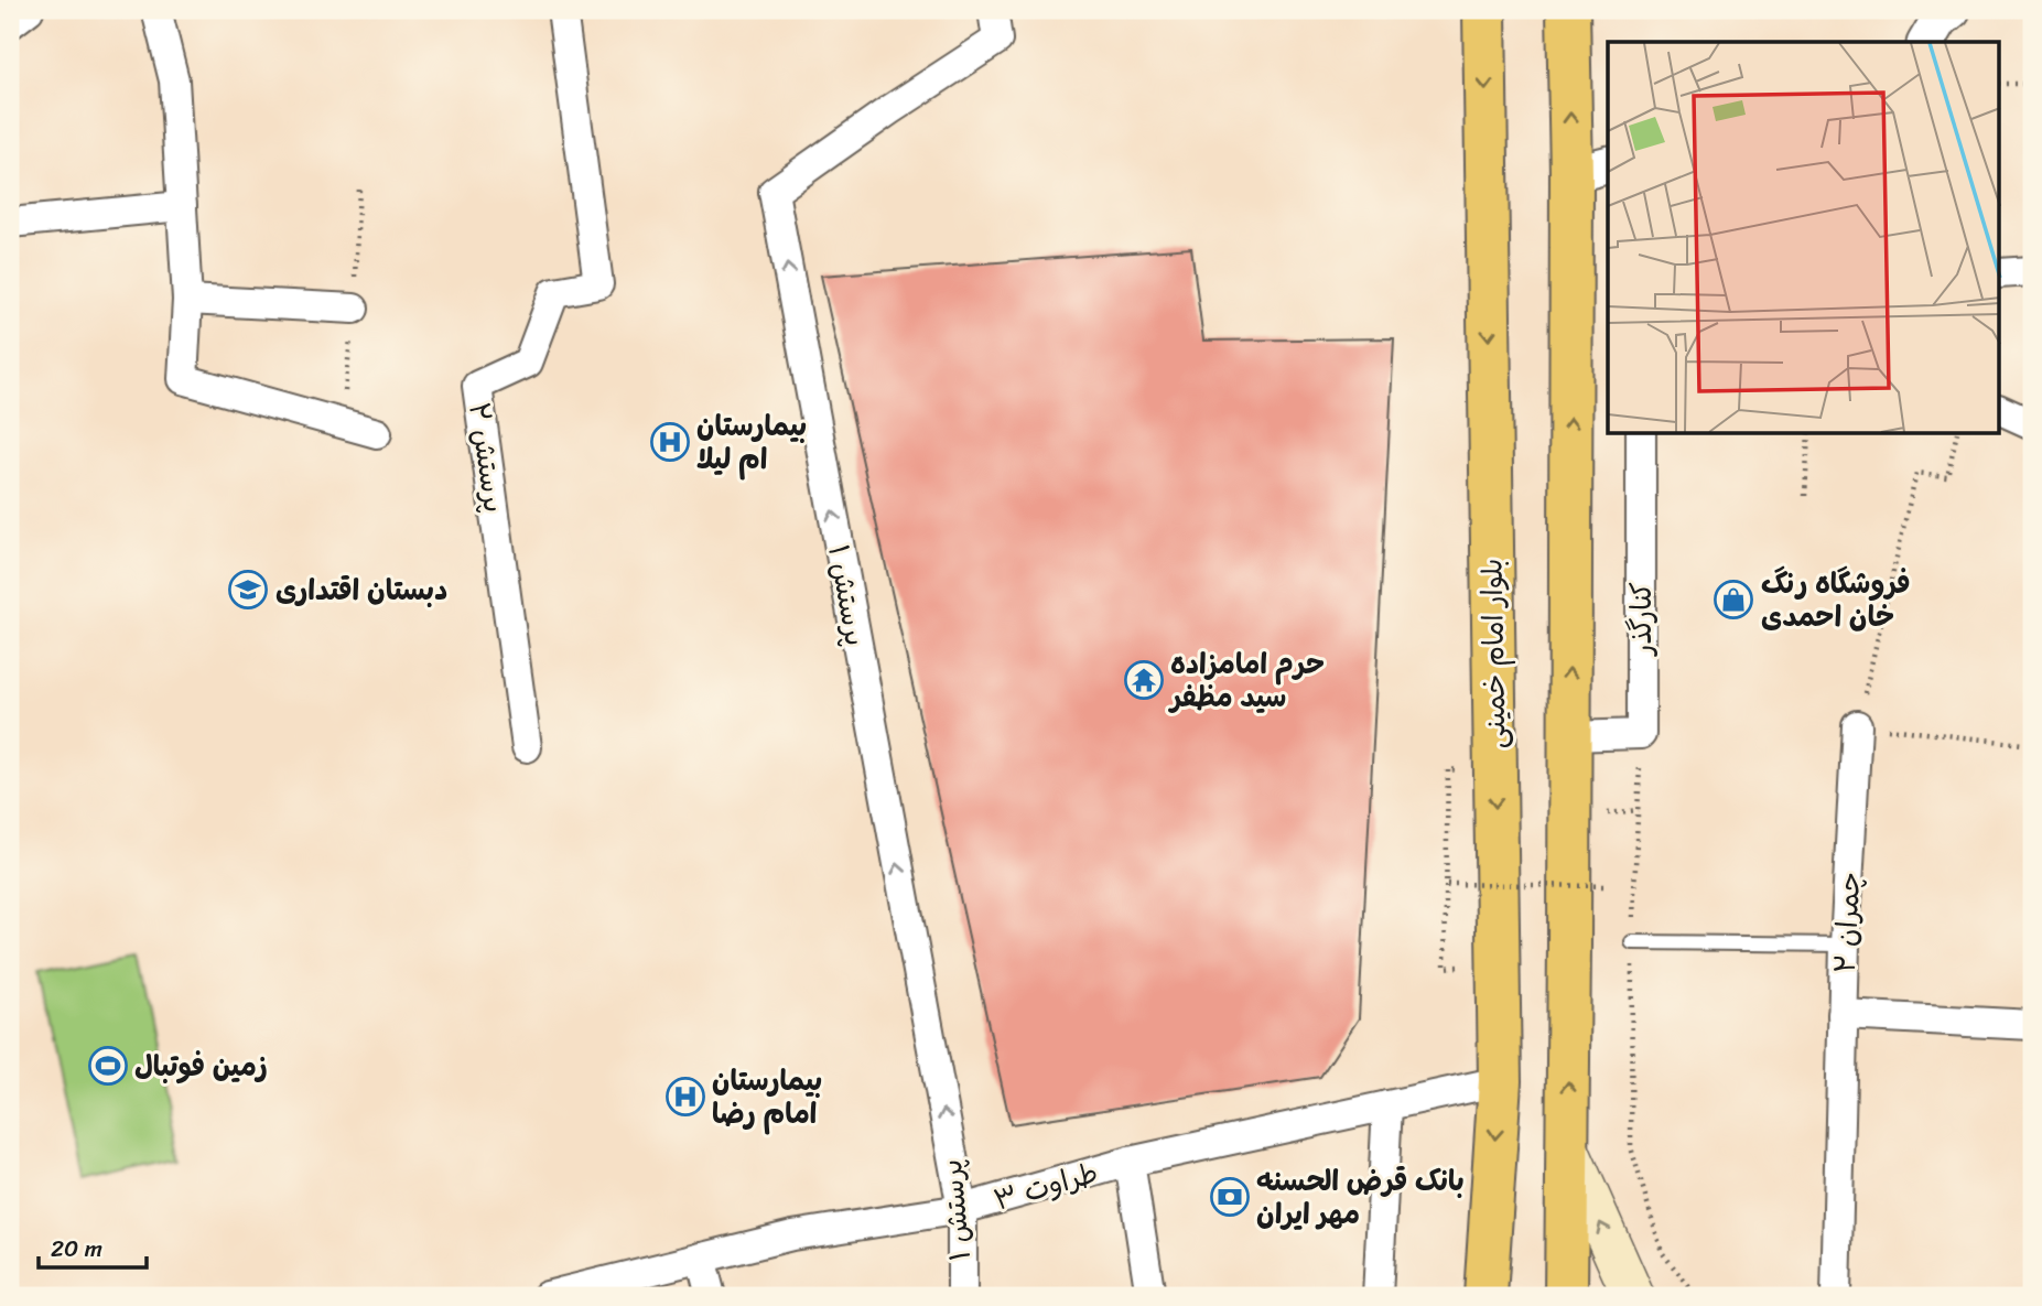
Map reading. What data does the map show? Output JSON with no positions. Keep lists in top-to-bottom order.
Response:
{
  "streets": {
    "main road": ["بلوار امام خمینی"],
    "street": [
      "پرستش ۲",
      "پرستش ۱",
      "کنارگذر",
      "چمران ۲",
      "طراوت ۳"
    ]
  },
  "crossings": [
    ["پرستش ۱", "طراوت ۳"],
    ["بلوار امام خمینی", "طراوت ۳"]
  ],
  "one_way": ["پرستش ۱"],
  "places": {
    "hospital": ["بیمارستان ام لیلا", "بیمارستان امام رضا"],
    "school or university": ["دبستان اقتداری"],
    "shop": ["فروشگاه رنگ خان احمدی"],
    "temple": ["حرم امامزاده سید مظفر"],
    "sports": ["زمین فوتبال"],
    "bank": ["بانک قرض الحسنه مهر ایران"]
  },
  "scale_bar": "20 m"
}
